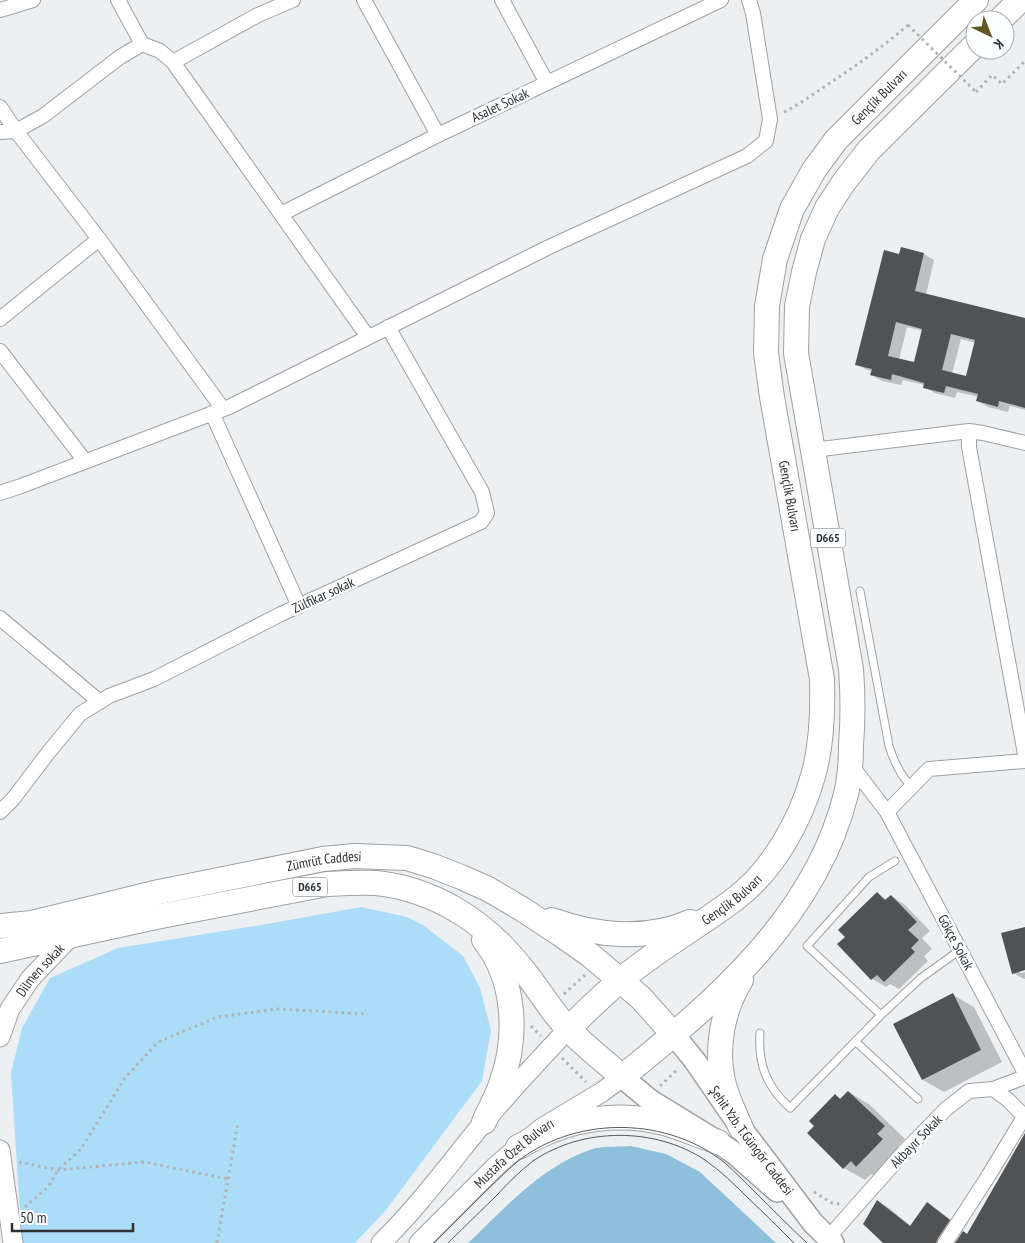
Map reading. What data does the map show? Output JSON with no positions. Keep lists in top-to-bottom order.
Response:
{
  "streets": {
    "highway": ["Gençlik Bulvarı", "D665", "Zümrüt Caddesi"],
    "main road": ["Dilmen sokak", "Şehit Yzb. T.Güngör Caddesi", "Mustafa Özel Bulvarı"],
    "street": [
      "Asalet Sokak",
      "Zülfikar sokak",
      "Gökçe Sokak",
      "Akbayır Sokak"
    ]
  },
  "crossings": [
    ["Gençlik Bulvarı", "D665"],
    ["Gençlik Bulvarı", "Zümrüt Caddesi"],
    ["D665", "Zümrüt Caddesi"],
    ["D665", "Gökçe Sokak"],
    ["D665", "Dilmen sokak"],
    ["D665", "Şehit Yzb. T.Güngör Caddesi"],
    ["D665", "Mustafa Özel Bulvarı"],
    ["Zümrüt Caddesi", "Şehit Yzb. T.Güngör Caddesi"],
    ["Şehit Yzb. T.Güngör Caddesi", "Akbayır Sokak"]
  ],
  "scale_bar": "50 m",
  "north": "bottom right"
}
